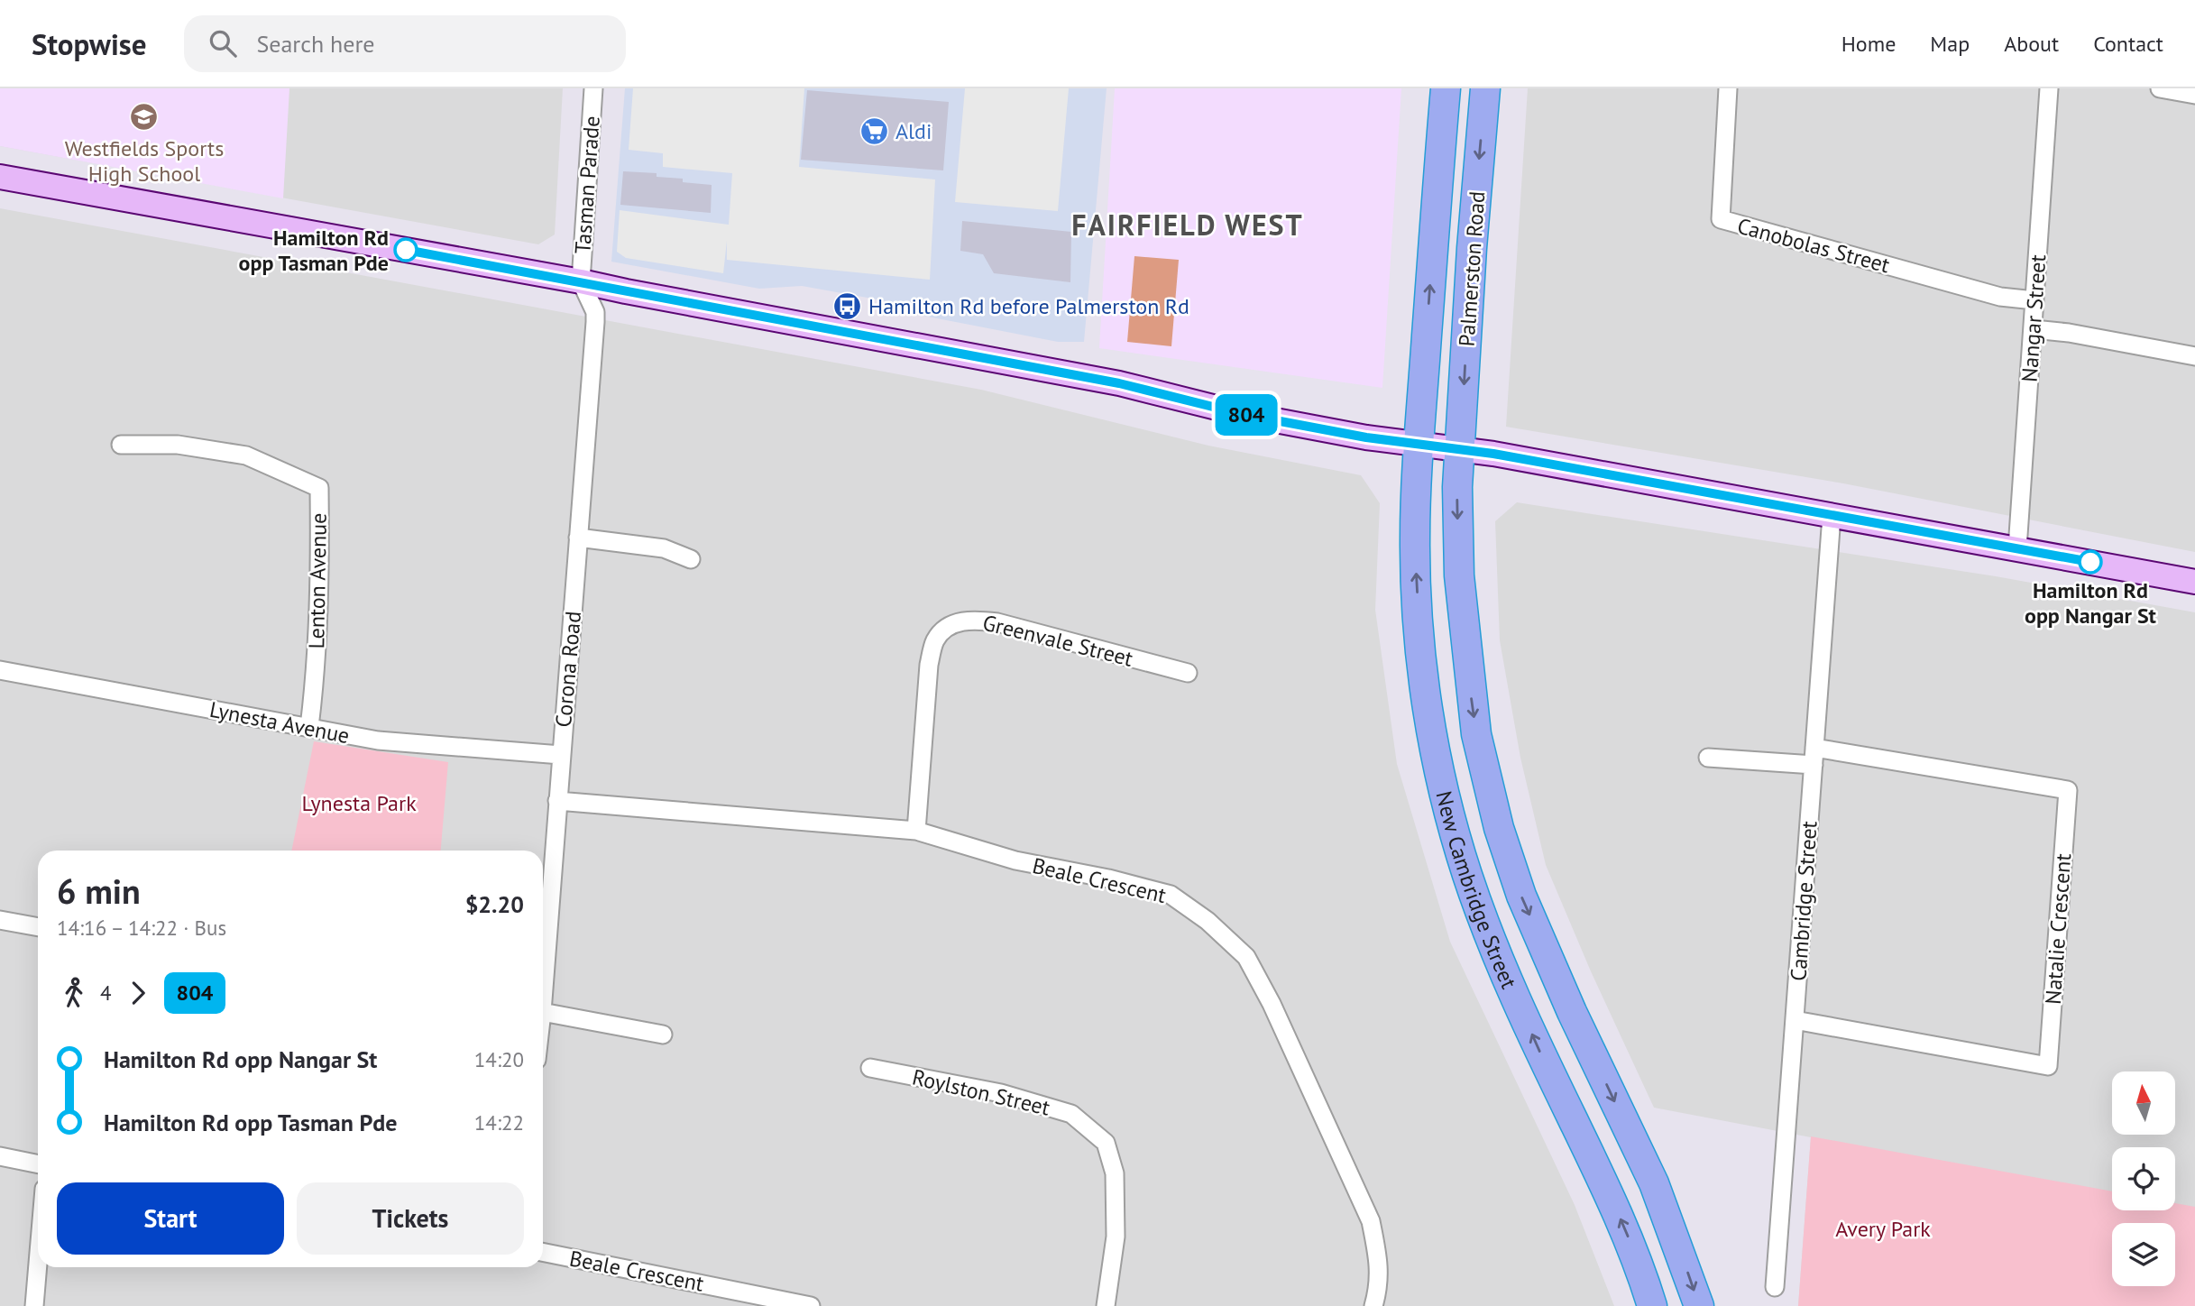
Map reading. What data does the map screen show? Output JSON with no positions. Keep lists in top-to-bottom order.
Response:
{
  "streets": {
    "highway": ["Palmerston Road", "New Cambridge Street"],
    "street": [
      "Tasman Parade",
      "Canobolas Street",
      "Nangar Street",
      "Lenton Avenue",
      "Greenvale Street",
      "Corona Road",
      "Lynesta Avenue",
      "Beale Crescent",
      "Cambridge Street",
      "Natalie Crescent",
      "Roylston Street"
    ]
  },
  "crossings": [
    ["Tasman Parade", "Corona Road"],
    ["Canobolas Street", "Nangar Street"],
    ["Palmerston Road", "New Cambridge Street"],
    ["Lenton Avenue", "Lynesta Avenue"],
    ["Greenvale Street", "Beale Crescent"],
    ["Corona Road", "Lynesta Avenue"],
    ["Corona Road", "Beale Crescent"],
    ["Cambridge Street", "Natalie Crescent"]
  ],
  "districts": ["FAIRFIELD WEST"],
  "parks": ["Lynesta Park", "Avery Park"],
  "places": {
    "school or university": ["Westfields Sports High School"],
    "supermarket": ["Aldi"],
    "other": ["Hamilton Rd opp Tasman Pde", "Hamilton Rd opp Nangar St"],
    "bus stop": ["Hamilton Rd before Palmerston Rd"]
  },
  "lines": ["bus line 804"],
  "north": "top",
  "page": {
    "header": "Stopwise",
    "search": "Search here",
    "nav": [
      "Home",
      "Map",
      "About",
      "Contact"
    ],
    "on_map": "804",
    "heading": ["6 min", "14:16 – 14:22 · Bus", "$2.20"],
    "legs": ["4", "804"],
    "list": [
      {
        "name": "Hamilton Rd opp Nangar St",
        "value": "14:20"
      },
      {
        "name": "Hamilton Rd opp Tasman Pde",
        "value": "14:22"
      }
    ],
    "buttons": ["Start", "Tickets"]
  }
}
